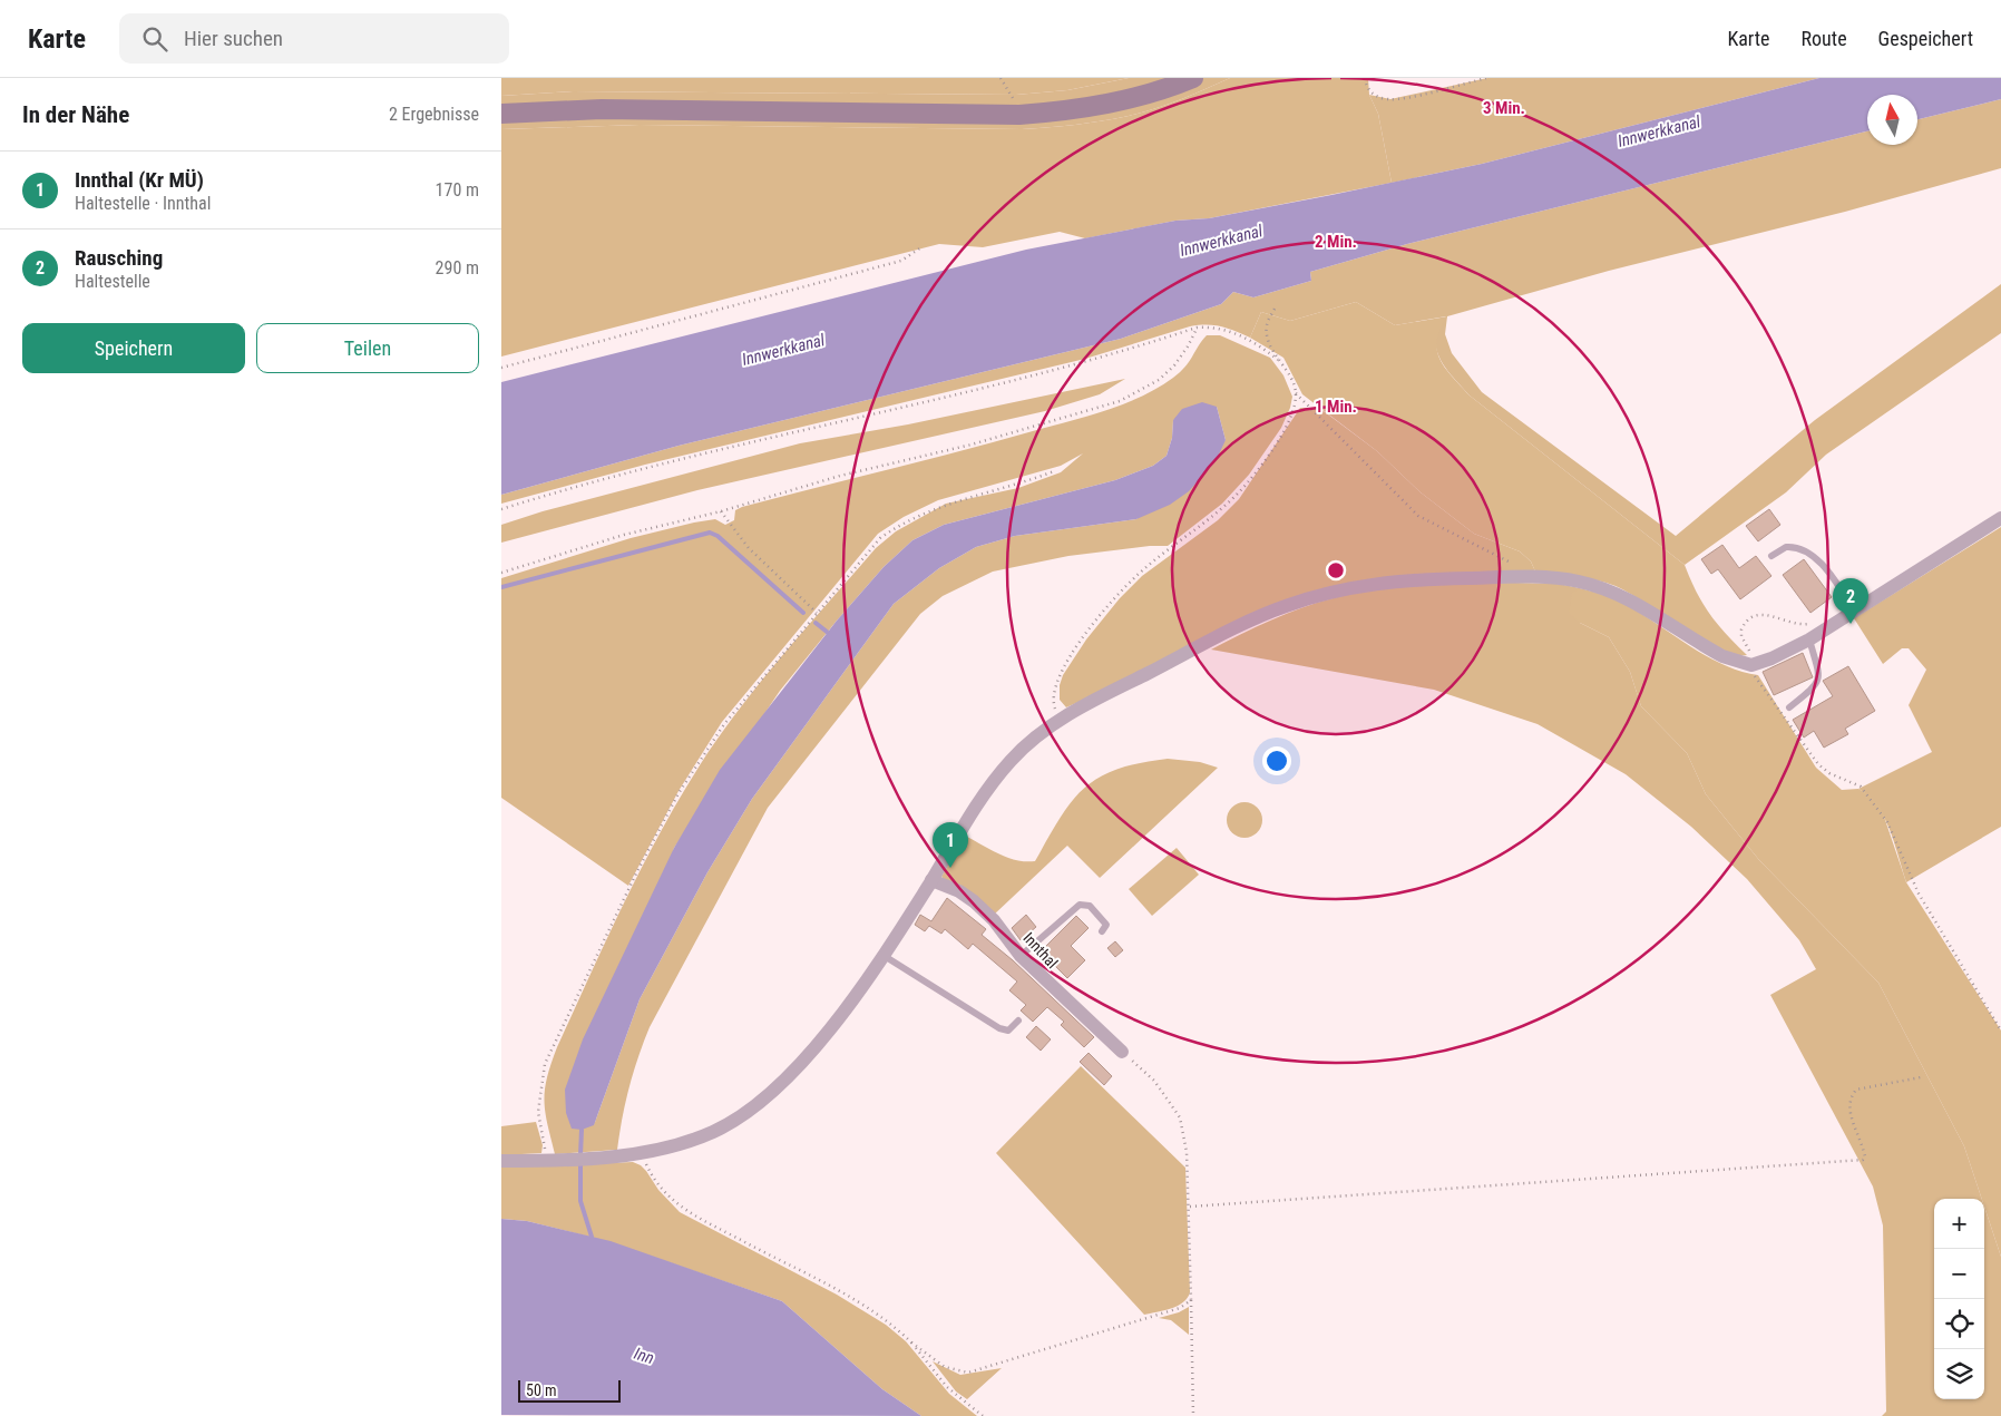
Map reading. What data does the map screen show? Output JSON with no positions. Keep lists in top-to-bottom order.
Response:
{
  "streets": {
    "street": ["Innthal"]
  },
  "water": ["Innwerkkanal", "Inn"],
  "scale_bar": "50 m",
  "north": "top",
  "page": {
    "header": "Karte",
    "search": "Hier suchen",
    "nav": ["Karte", "Route", "Gespeichert"],
    "heading": ["In der Nähe", "2 Ergebnisse"],
    "list": [
      {
        "mark": "1",
        "name": "Innthal (Kr MÜ)",
        "note": "Haltestelle · Innthal",
        "value": "170 m"
      },
      {
        "mark": "2",
        "name": "Rausching",
        "note": "Haltestelle",
        "value": "290 m"
      }
    ],
    "buttons": ["Speichern", "Teilen"],
    "pins": ["2", "1"],
    "map_buttons": ["+", "−"],
    "scale": "50 m"
  },
  "rings": ["3 Min.", "2 Min.", "1 Min."]
}
